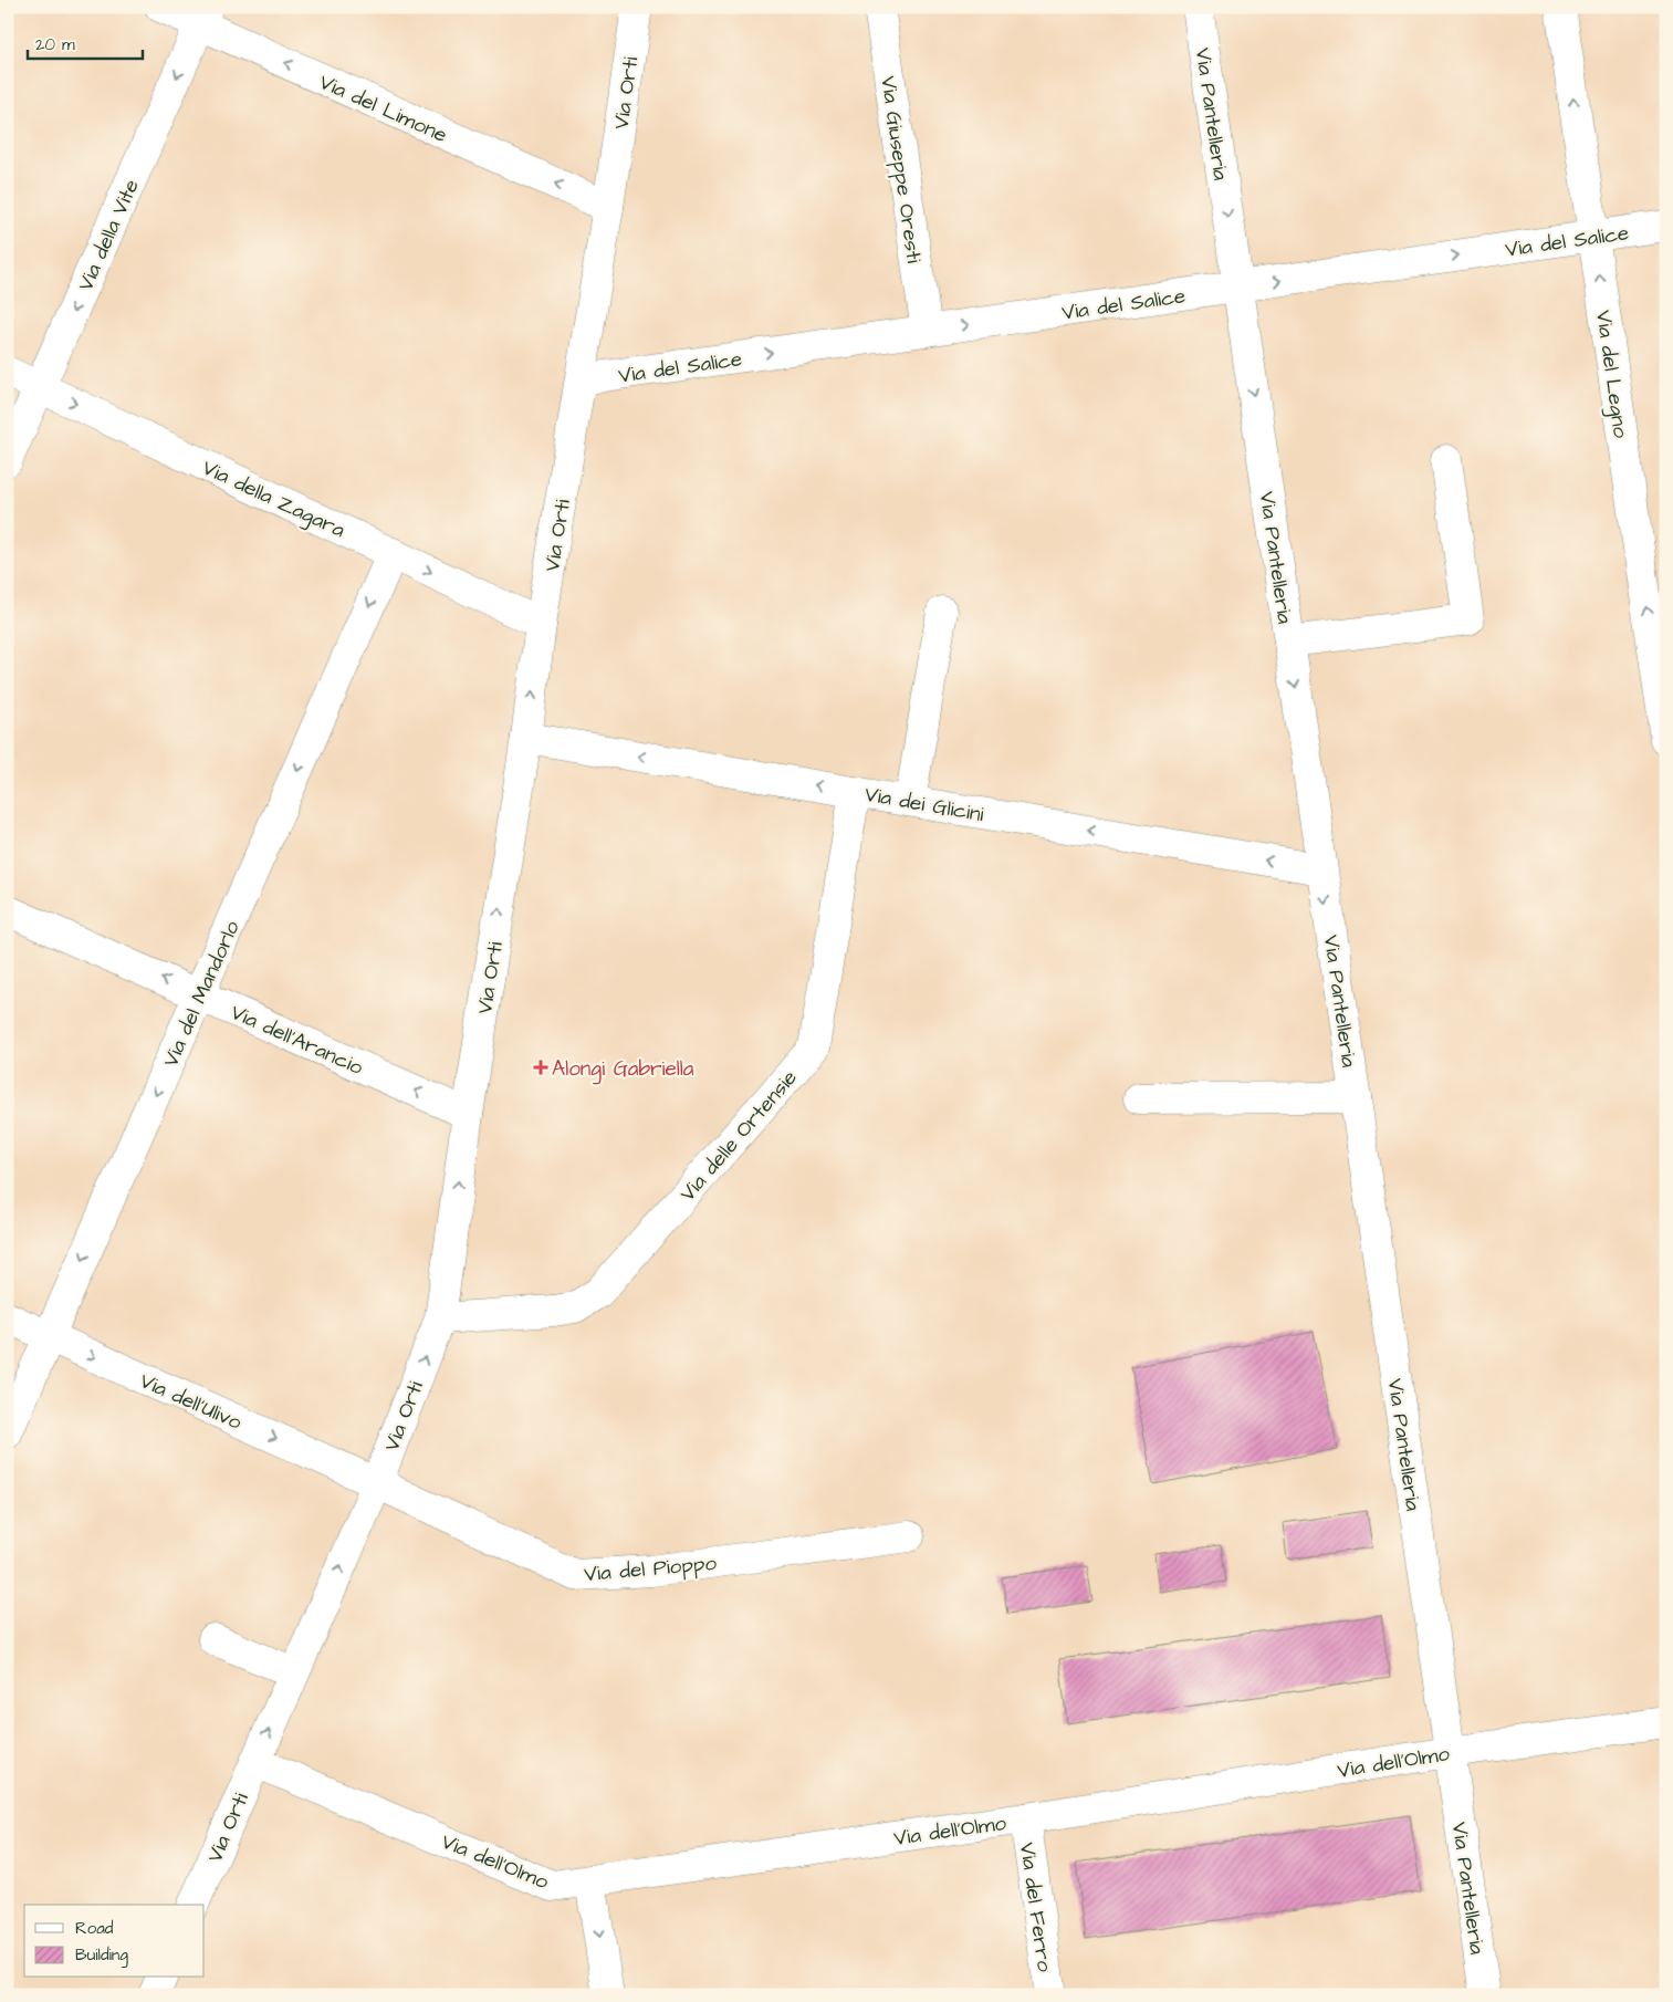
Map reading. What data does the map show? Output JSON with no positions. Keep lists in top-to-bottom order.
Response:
{
  "streets": {
    "street": [
      "Via Orti",
      "Via del Limone",
      "Via Pantelleria",
      "Via Giuseppe Oresti",
      "Via della Vite",
      "Via del Salice",
      "Via del Legno",
      "Via della Zagara",
      "Via dei Glicini",
      "Via del Mandorlo",
      "Via dell'Arancio",
      "Via delle Ortensie",
      "Via dell'Ulivo",
      "Via del Pioppo",
      "Via dell'Olmo",
      "Via del Ferro"
    ]
  },
  "crossings": [
    ["Via Orti", "Via del Limone"],
    ["Via Orti", "Via del Salice"],
    ["Via Orti", "Via della Zagara"],
    ["Via Orti", "Via dei Glicini"],
    ["Via Orti", "Via dell'Arancio"],
    ["Via Orti", "Via delle Ortensie"],
    ["Via Orti", "Via dell'Ulivo"],
    ["Via Orti", "Via del Pioppo"],
    ["Via Orti", "Via dell'Olmo"],
    ["Via del Limone", "Via della Vite"],
    ["Via Pantelleria", "Via del Salice"],
    ["Via Pantelleria", "Via dei Glicini"],
    ["Via Pantelleria", "Via dell'Olmo"],
    ["Via Giuseppe Oresti", "Via del Salice"],
    ["Via della Vite", "Via della Zagara"],
    ["Via del Salice", "Via del Legno"],
    ["Via della Zagara", "Via del Mandorlo"],
    ["Via dei Glicini", "Via delle Ortensie"],
    ["Via del Mandorlo", "Via dell'Arancio"],
    ["Via del Mandorlo", "Via dell'Ulivo"],
    ["Via dell'Ulivo", "Via del Pioppo"],
    ["Via dell'Olmo", "Via del Ferro"]
  ],
  "one_way": [
    "Via Orti",
    "Via del Limone",
    "Via Pantelleria",
    "Via della Vite",
    "Via del Salice",
    "Via del Legno",
    "Via della Zagara",
    "Via dei Glicini",
    "Via del Mandorlo",
    "Via dell'Arancio",
    "Via dell'Ulivo"
  ],
  "places": {
    "health": ["Alongi Gabriella"]
  },
  "legend": ["Road", "Building"],
  "scale_bar": "20 m"
}
